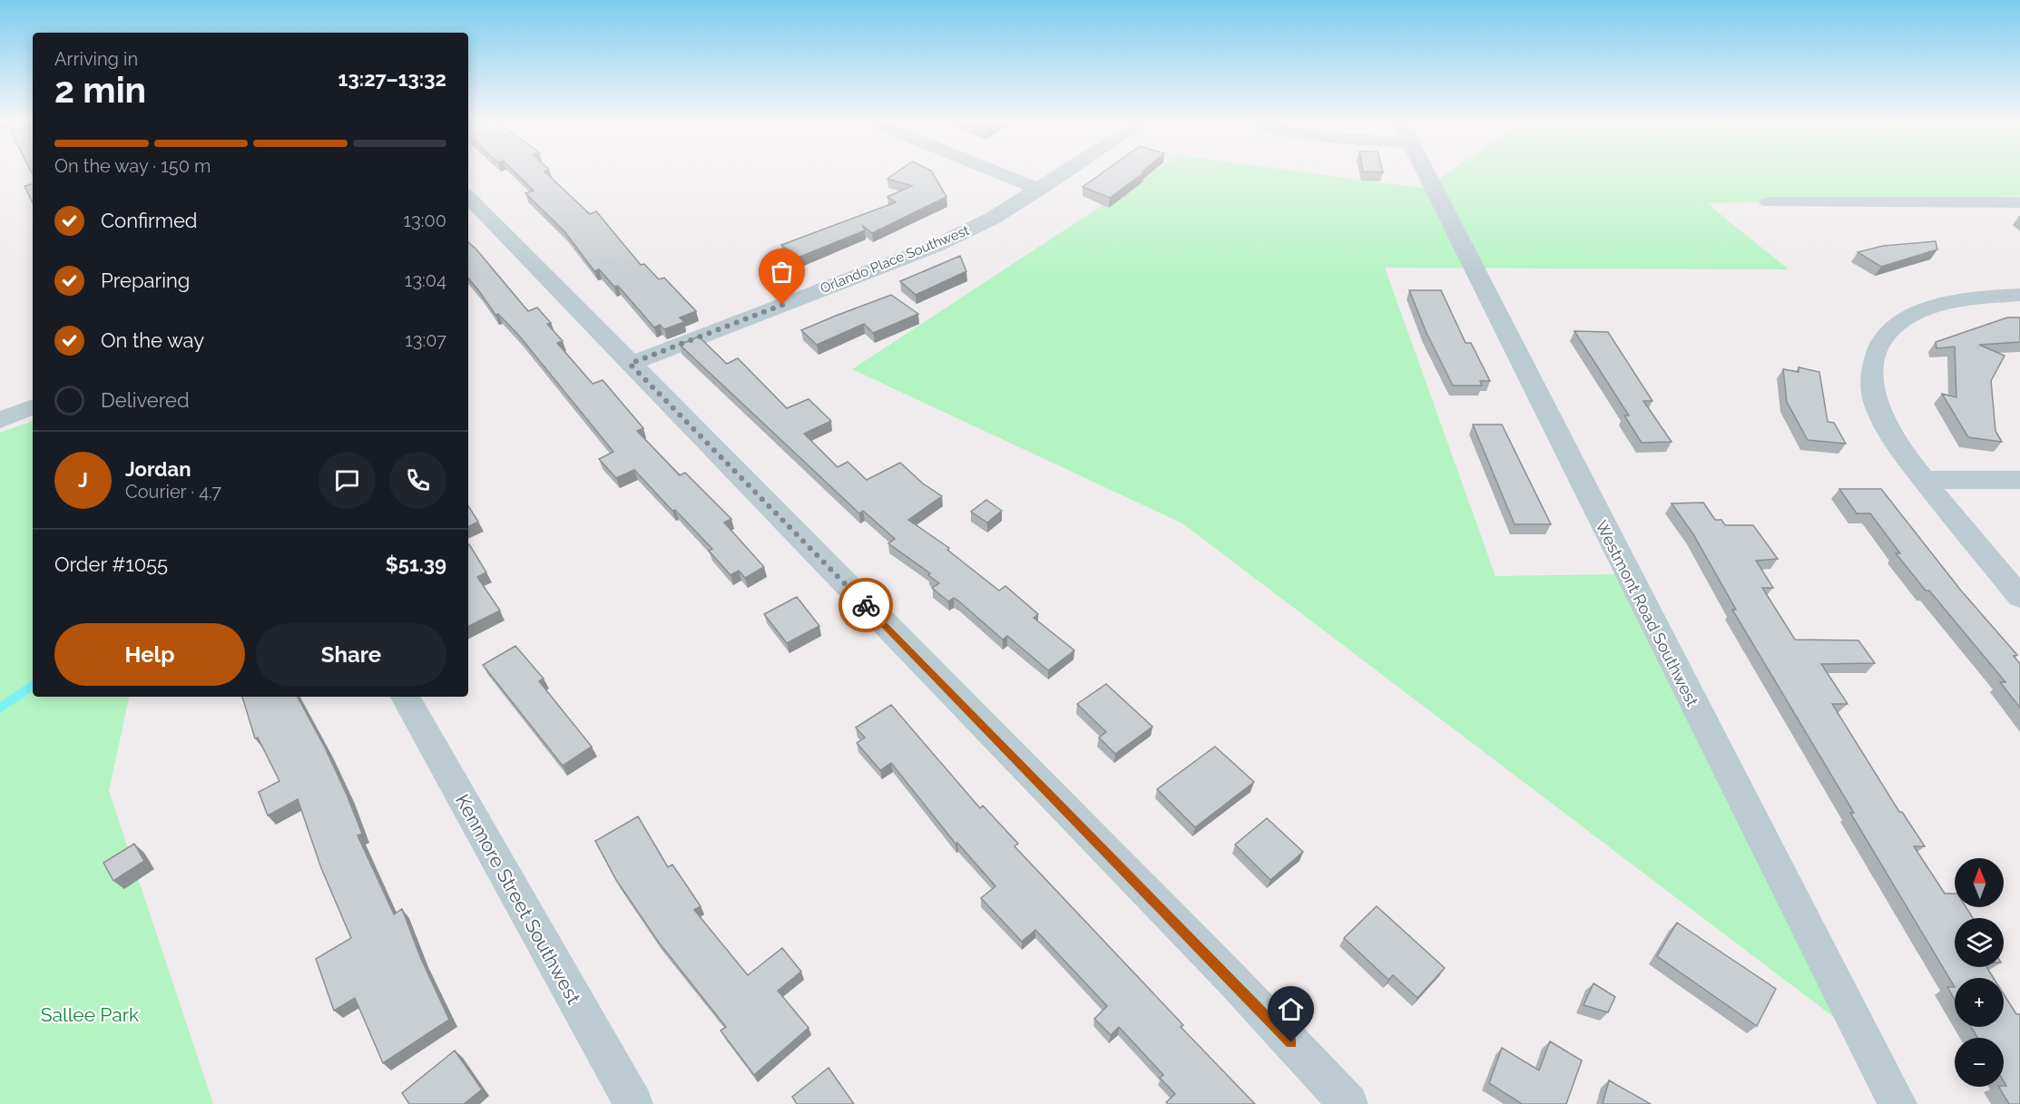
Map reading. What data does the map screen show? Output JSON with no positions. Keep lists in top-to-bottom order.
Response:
{
  "streets": {
    "street": ["Orlando Place Southwest", "Westmont Road Southwest", "Kenmore Street Southwest"]
  },
  "parks": ["Sallee Park"],
  "north": "top",
  "page": {
    "heading": ["2 min", "Arriving in", "13:27–13:32"],
    "panel": [
      "Jordan",
      "Courier · 4.7",
      "Order #1055",
      "$51.39"
    ],
    "bar": "On the way · 150 m",
    "list": [
      ["Confirmed", "13:00"],
      ["Preparing", "13:04"],
      ["On the way", "13:07"],
      "Delivered"
    ],
    "round": "J",
    "buttons": ["Help", "Share"],
    "map_buttons": ["+", "−"]
  }
}
